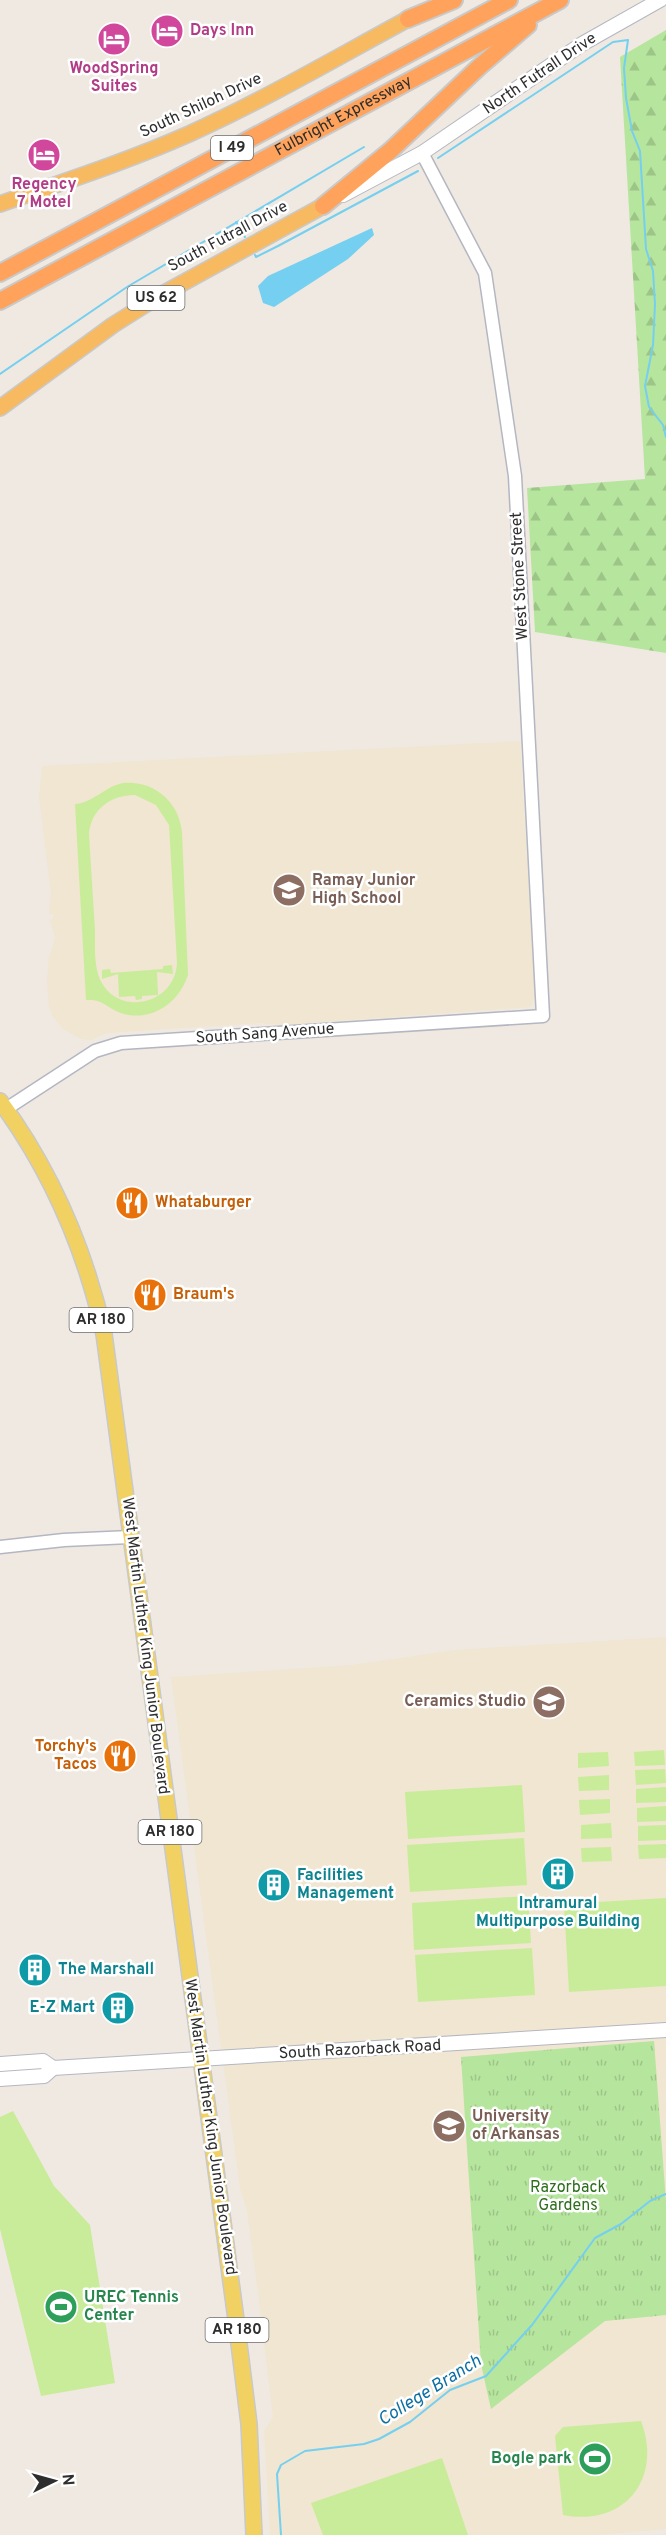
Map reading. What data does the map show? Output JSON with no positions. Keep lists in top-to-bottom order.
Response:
{
  "streets": {
    "highway": [
      "South Shiloh Drive",
      "Fulbright Expressway",
      "I 49",
      "South Futrall Drive",
      "US 62"
    ],
    "main road": [
      "North Futrall Drive",
      "AR 180",
      "West Martin Luther King Junior Boulevard",
      "South Razorback Road"
    ],
    "street": ["West Stone Street", "South Sang Avenue"]
  },
  "crossings": [
    ["North Futrall Drive", "South Futrall Drive"],
    ["North Futrall Drive", "West Stone Street"],
    ["Fulbright Expressway", "US 62"],
    ["South Futrall Drive", "US 62"],
    ["South Futrall Drive", "West Stone Street"],
    ["West Stone Street", "South Sang Avenue"],
    ["South Sang Avenue", "West Martin Luther King Junior Boulevard"],
    ["West Martin Luther King Junior Boulevard", "South Razorback Road"]
  ],
  "water": ["College Branch"],
  "parks": ["Razorback Gardens"],
  "places": {
    "hotel": ["Days Inn", "WoodSpring Suites", "Regency 7 Motel"],
    "school or university": ["Ramay Junior High School", "Ceramics Studio", "University of Arkansas"],
    "restaurant": ["Whataburger", "Braum's", "Torchy's Tacos"],
    "building": [
      "Intramural Multipurpose Building",
      "Facilities Management",
      "The Marshall",
      "E-Z Mart"
    ],
    "sports": ["UREC Tennis Center", "Bogle park"]
  },
  "north": "right"
}
